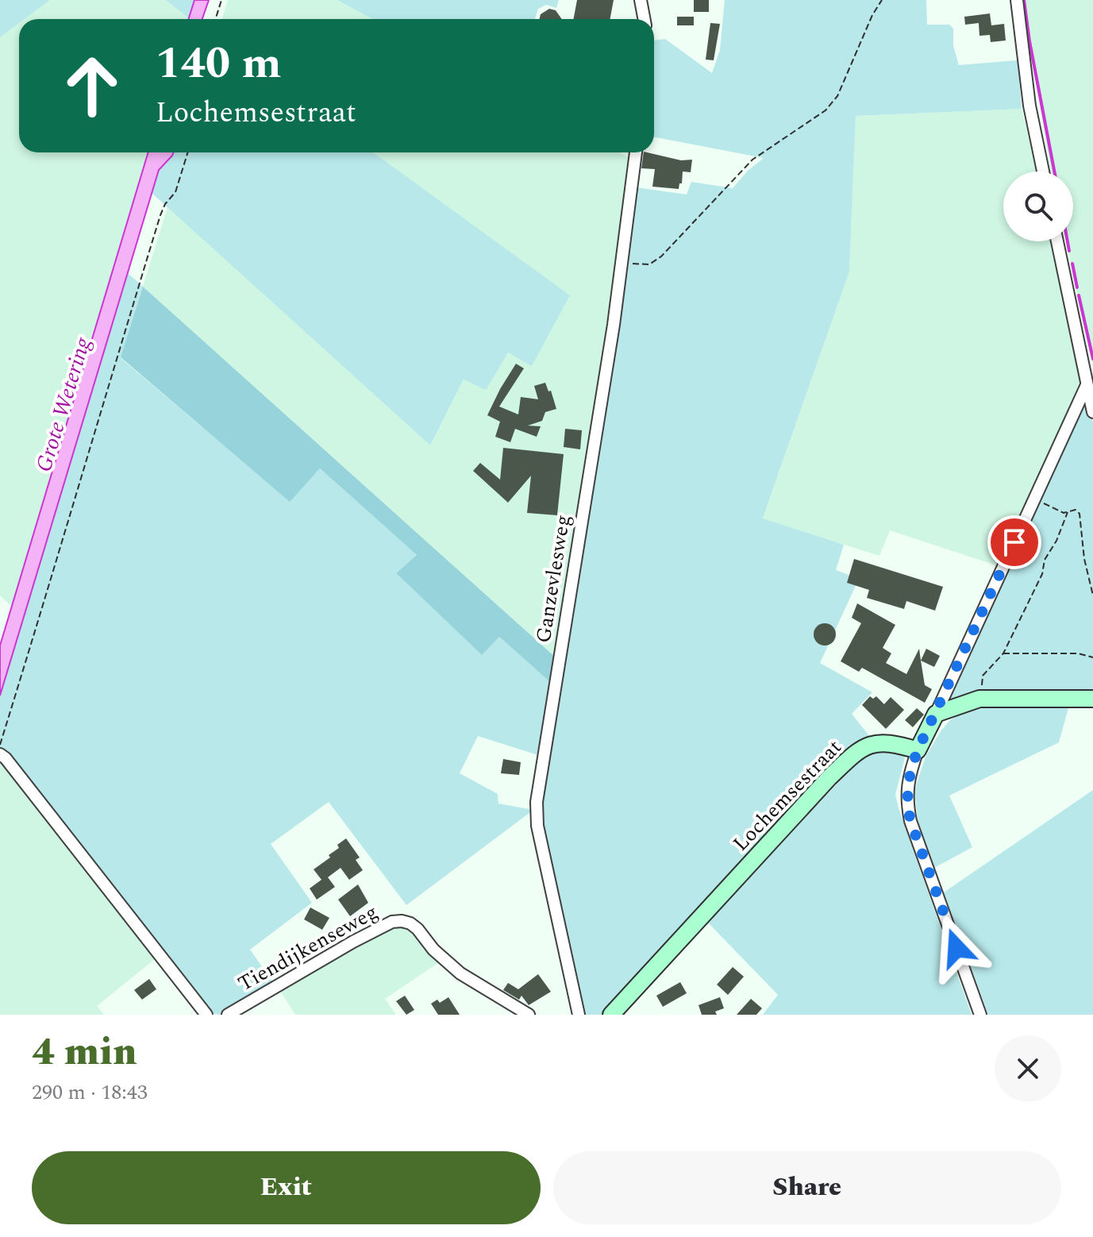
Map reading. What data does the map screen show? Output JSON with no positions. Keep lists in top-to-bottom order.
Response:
{
  "streets": {
    "street": ["Ganzevlesweg", "Lochemsestraat", "Tiendijkenseweg"]
  },
  "water": ["Grote Wetering"],
  "page": {
    "turn": ["140 m", "Lochemsestraat"],
    "heading": ["4 min", "290 m · 18:43"],
    "buttons": ["Exit", "Share"]
  }
}
